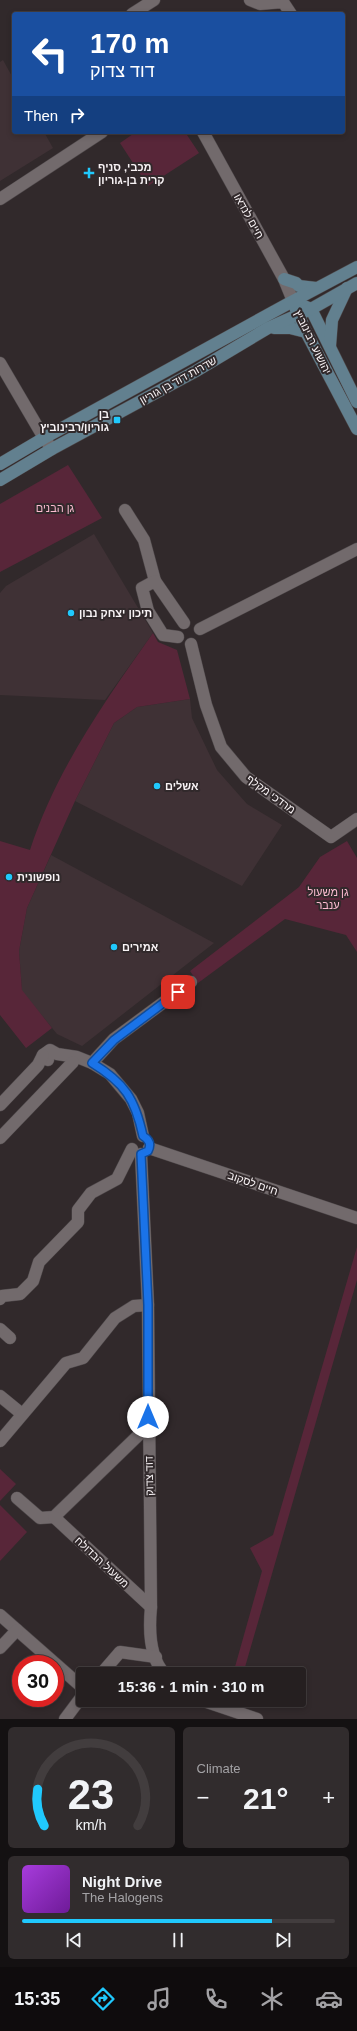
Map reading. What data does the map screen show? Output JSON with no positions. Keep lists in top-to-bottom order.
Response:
{
  "streets": {
    "main road": ["יהושוע רבינוביץ", "שדרות דוד בן גוריון"],
    "street": [
      "חיים לנדאו",
      "מרדכי מקלף",
      "חיים לסקוב",
      "דוד צדוק",
      "משעול הבדולח"
    ]
  },
  "crossings": [
    ["חיים לנדאו", "יהושוע רבינוביץ"],
    ["חיים לנדאו", "שדרות דוד בן גוריון"],
    ["יהושוע רבינוביץ", "שדרות דוד בן גוריון"],
    ["חיים לסקוב", "דוד צדוק"],
    ["דוד צדוק", "משעול הבדולח"]
  ],
  "parks": ["גן הבנים", "גן משעול ענבר"],
  "places": {
    "health": ["מכבי, סניף קרית בן-גוריון"],
    "transit": ["בן גוריון/רבינוביץ"],
    "other": [
      "תיכון יצחק נבון",
      "אשלים",
      "נופשונית",
      "אמירים"
    ]
  },
  "page": {
    "turn": ["170 m", "דוד צדוק"],
    "then": "Then",
    "limit": "30",
    "trip": "15:36 · 1 min · 310 m",
    "tile": "Climate",
    "heat": ["−", "21°", "+"],
    "song": ["Night Drive", "The Halogens"],
    "tabs": "15:35",
    "gauge": ["23", "km/h"]
  }
}
